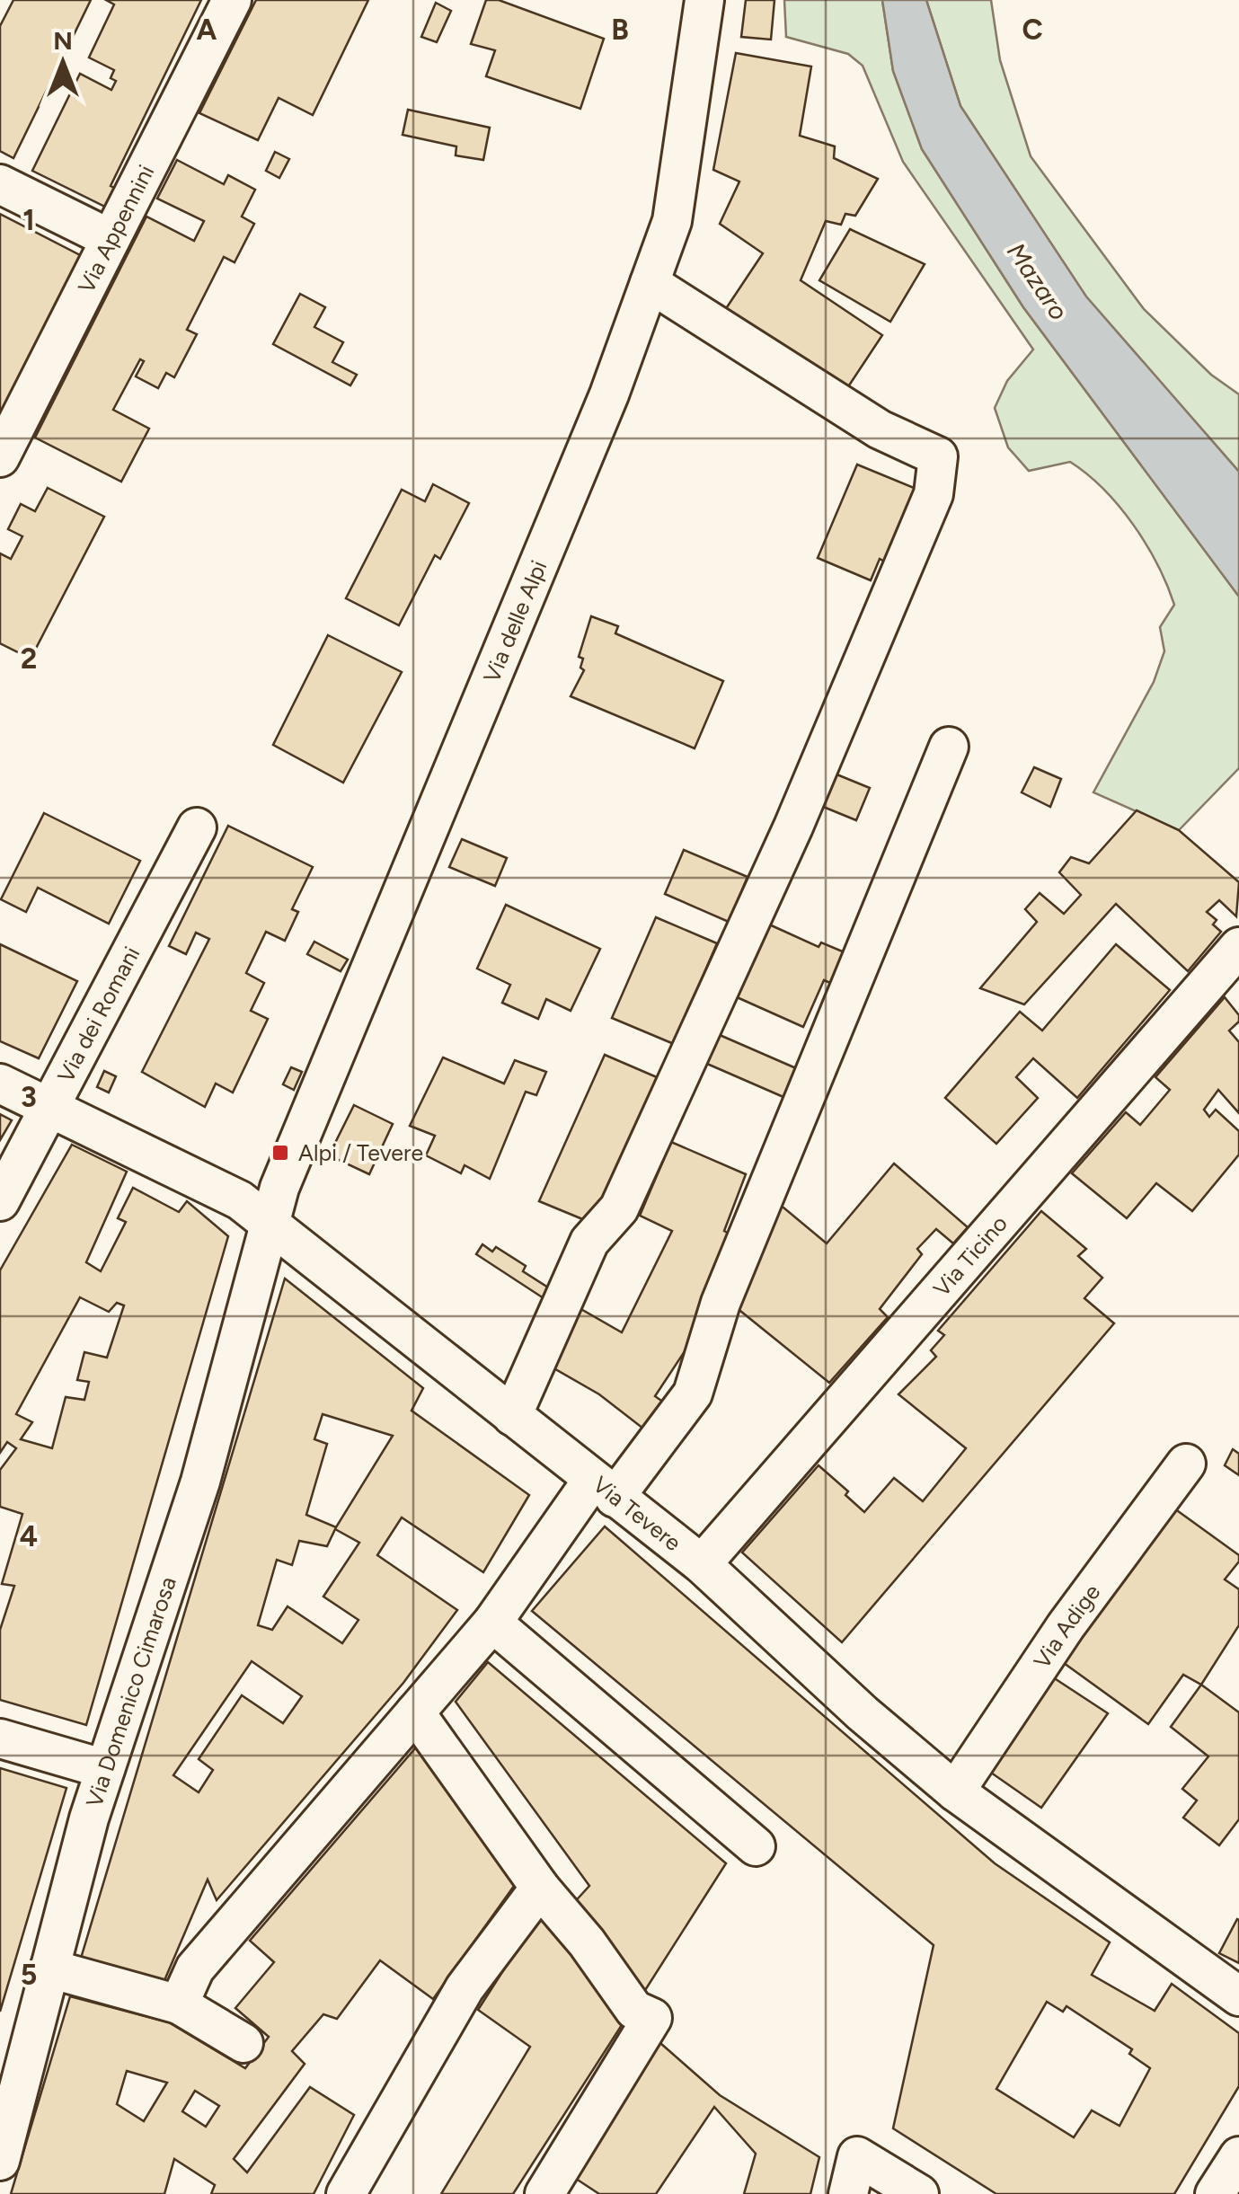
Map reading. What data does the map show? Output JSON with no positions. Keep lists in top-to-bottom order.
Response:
{
  "streets": {
    "street": [
      "Via Appennini",
      "Via delle Alpi",
      "Via dei Romani",
      "Via Ticino",
      "Via Tevere",
      "Via Adige",
      "Via Domenico Cimarosa"
    ]
  },
  "crossings": [
    ["Via delle Alpi", "Via Tevere"],
    ["Via delle Alpi", "Via Domenico Cimarosa"],
    ["Via dei Romani", "Via Tevere"],
    ["Via Ticino", "Via Tevere"],
    ["Via Tevere", "Via Adige"],
    ["Via Tevere", "Via Domenico Cimarosa"]
  ],
  "water": ["Mazaro"],
  "places": {
    "transit": ["Alpi / Tevere"]
  },
  "north": "top",
  "grid": {
    "columns": ["A", "B", "C"],
    "rows": [
      "1",
      "2",
      "3",
      "4",
      "5"
    ]
  }
}
